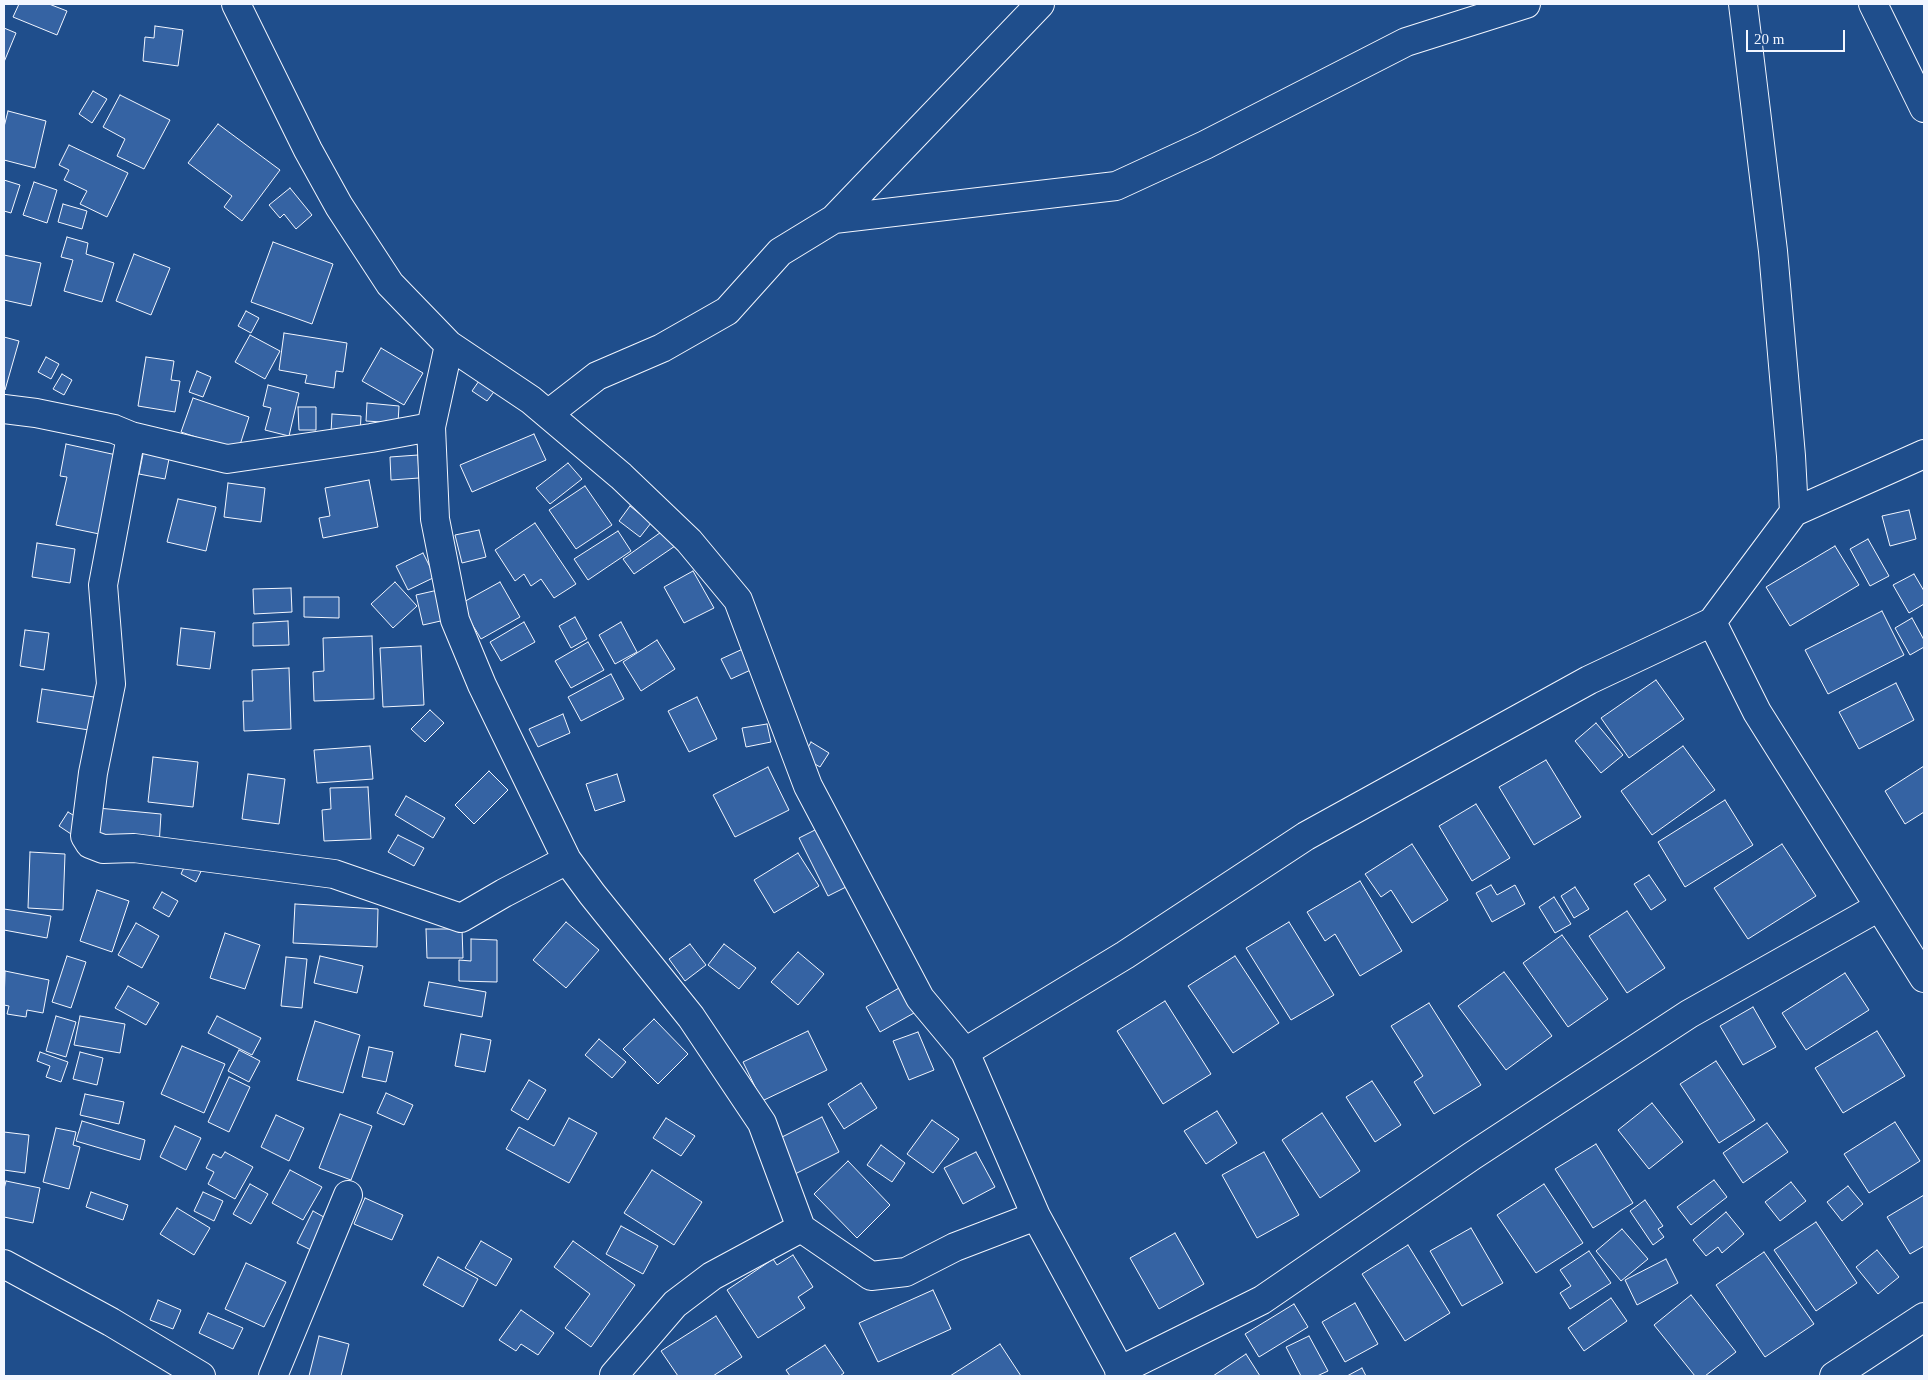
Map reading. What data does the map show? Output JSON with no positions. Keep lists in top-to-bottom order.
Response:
{
  "scale_bar": "20 m"
}
